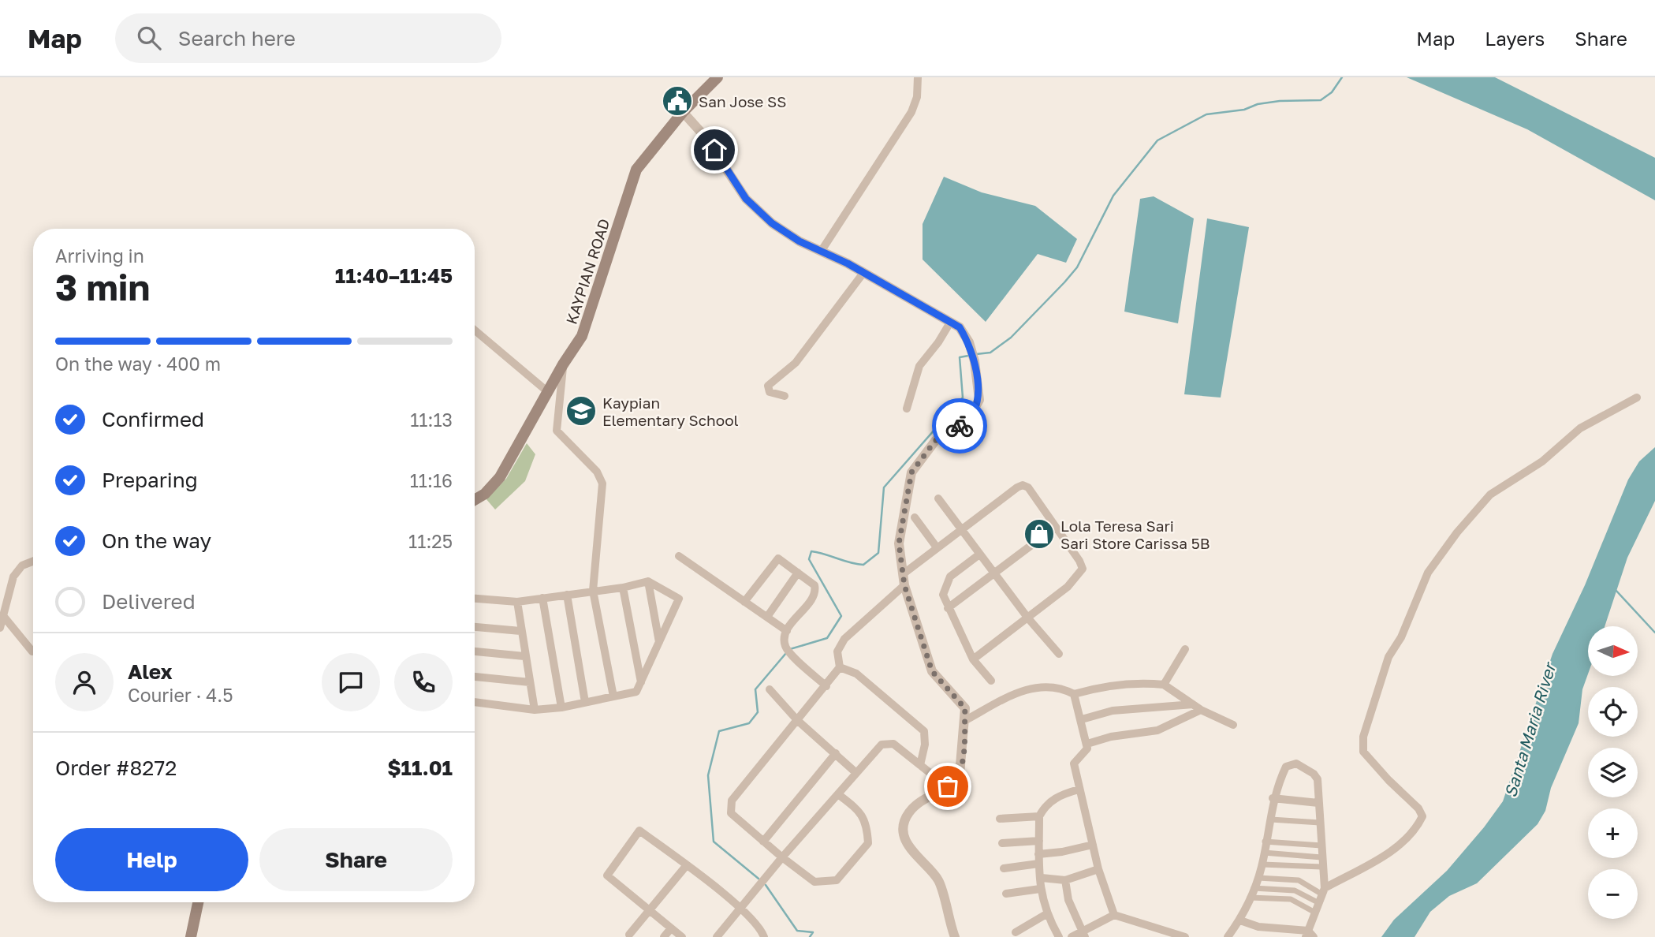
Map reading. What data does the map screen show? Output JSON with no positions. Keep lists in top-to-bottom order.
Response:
{
  "streets": {
    "main road": ["KAYPIAN ROAD"]
  },
  "water": ["Santa Maria River"],
  "places": {
    "public building": ["San Jose SS"],
    "school or university": ["Kaypian Elementary School"],
    "shop": ["Lola Teresa Sari Sari Store Carissa 5B"]
  },
  "north": "right",
  "page": {
    "header": "Map",
    "search": "Search here",
    "nav": ["Map", "Layers", "Share"],
    "heading": ["3 min", "Arriving in", "11:40–11:45"],
    "panel": [
      "Alex",
      "Courier · 4.5",
      "Order #8272",
      "$11.01"
    ],
    "bar": "On the way · 400 m",
    "list": [
      ["Confirmed", "11:13"],
      ["Preparing", "11:16"],
      ["On the way", "11:25"],
      "Delivered"
    ],
    "map_buttons": ["+", "−"],
    "buttons": ["Help", "Share"]
  }
}
